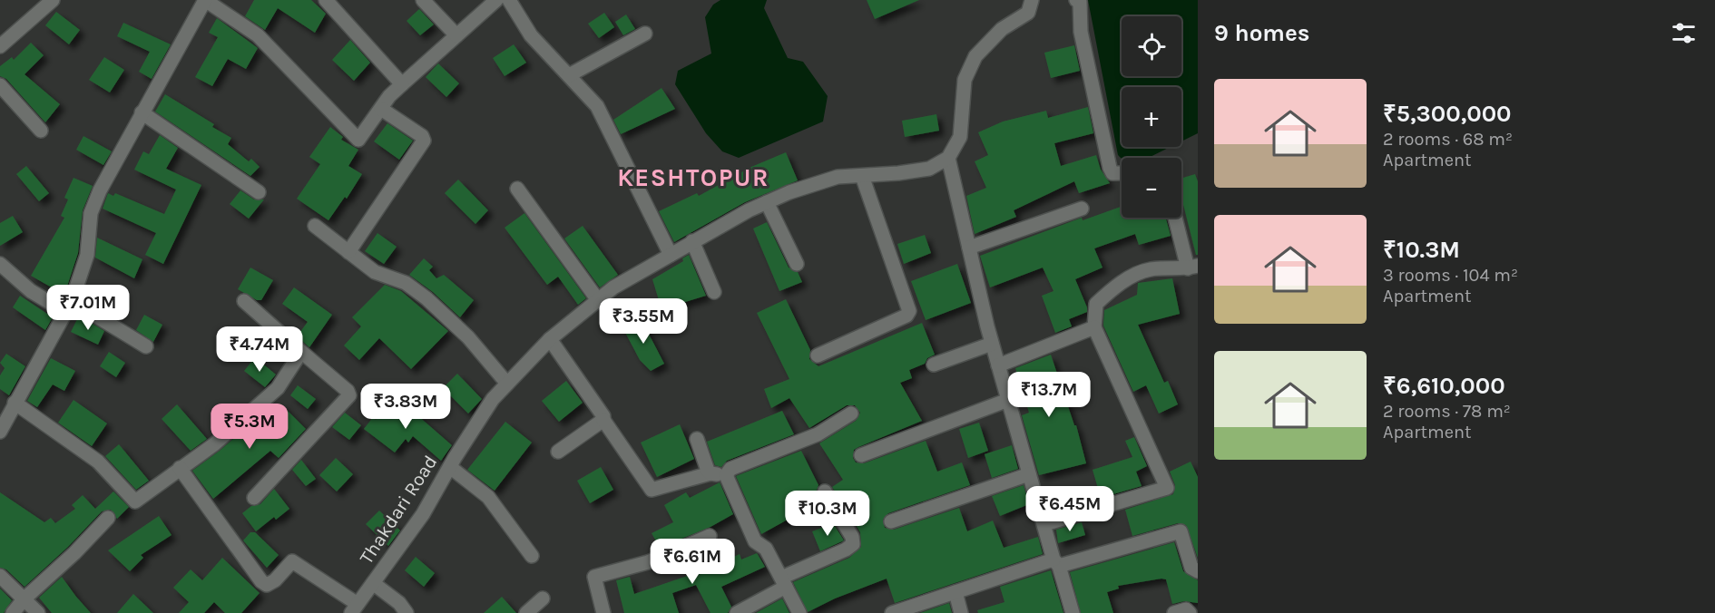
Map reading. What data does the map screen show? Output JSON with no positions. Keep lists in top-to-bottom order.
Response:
{
  "streets": {
    "street": ["Thakdari Road"]
  },
  "districts": ["KESHTOPUR"],
  "page": {
    "heading": "9 homes",
    "map_buttons": ["+", "−"],
    "list": [
      {
        "name": "₹5,300,000",
        "note": "2 rooms · 68 m² · Apartment"
      },
      {
        "name": "₹10.3M",
        "note": "3 rooms · 104 m² · Apartment"
      },
      {
        "name": "₹6,610,000",
        "note": "2 rooms · 78 m² · Apartment"
      }
    ],
    "price": [
      "₹7.01M",
      "₹3.55M",
      "₹4.74M",
      "₹13.7M",
      "₹3.83M",
      "₹5.3M",
      "₹6.45M",
      "₹10.3M",
      "₹6.61M"
    ]
  }
}
